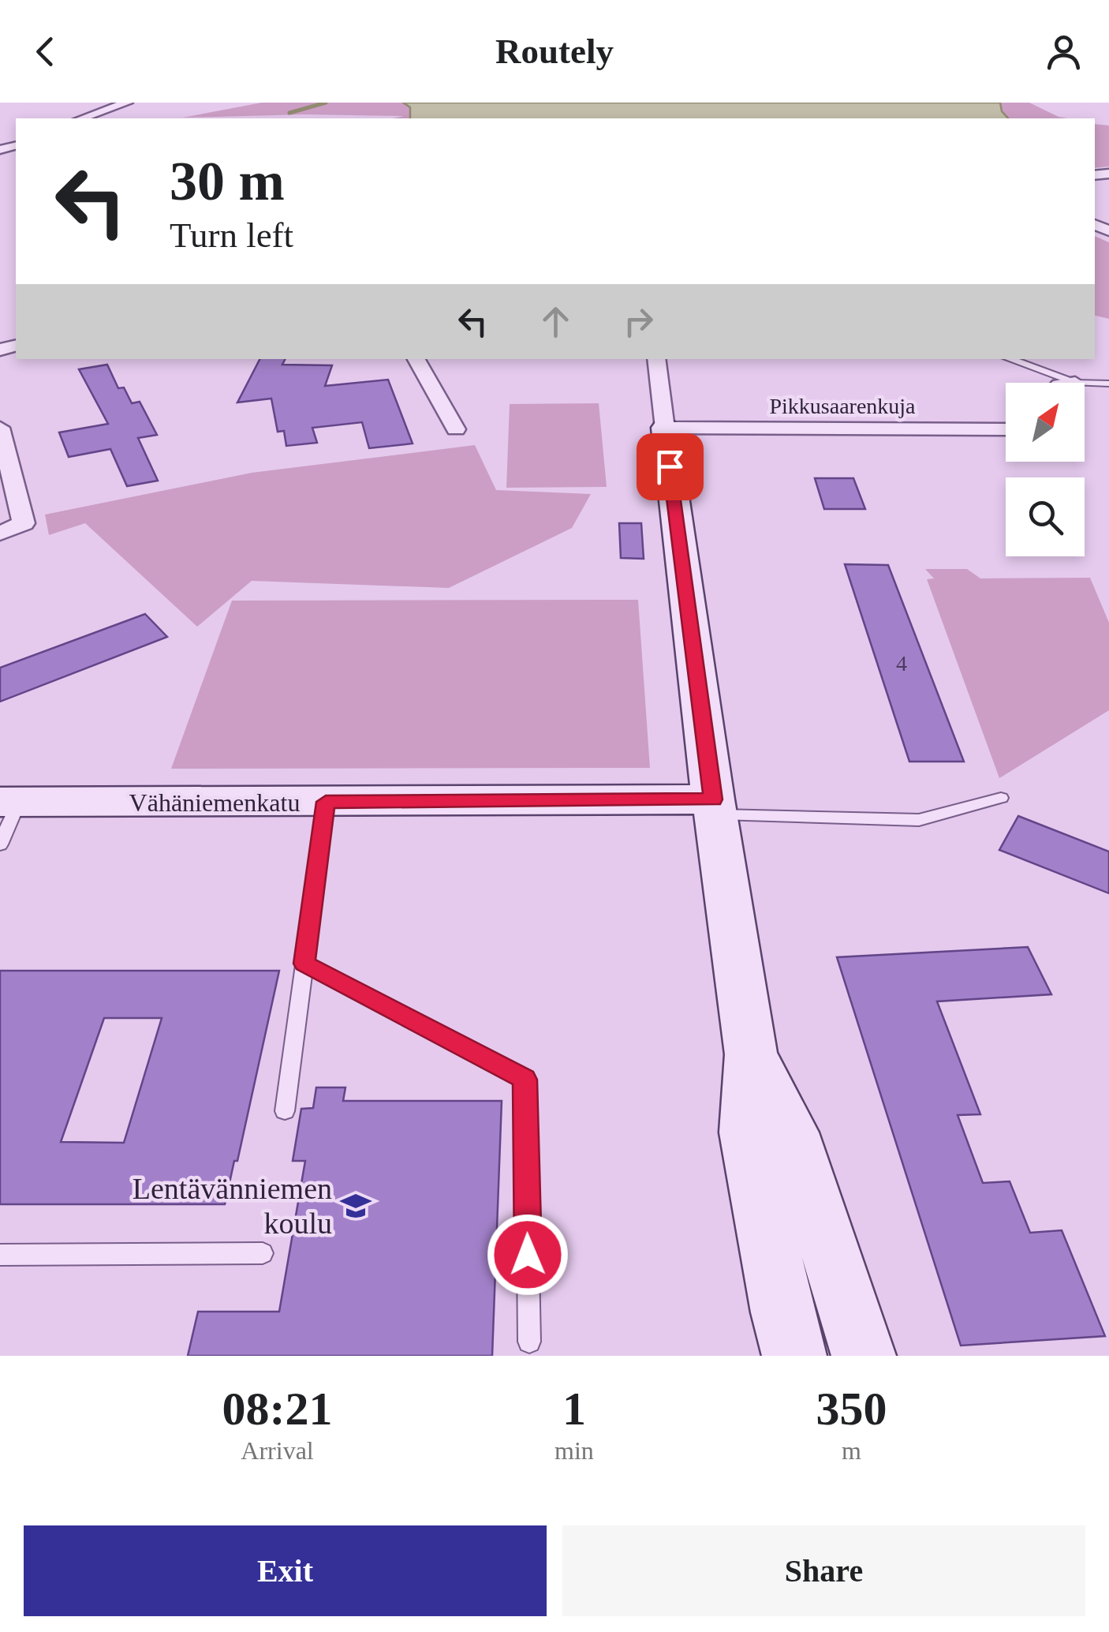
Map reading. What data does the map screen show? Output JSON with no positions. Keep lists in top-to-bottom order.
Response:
{
  "streets": {
    "street": ["Pikkusaarenkuja", "Vähäniemenkatu"]
  },
  "places": {
    "school or university": ["Lentävänniemen koulu"]
  },
  "house_numbers": ["4"],
  "north": "top right",
  "page": {
    "header": "Routely",
    "turn": ["30 m", "Turn left"],
    "eta": [
      "08:21",
      "Arrival",
      "1",
      "min",
      "350",
      "m"
    ],
    "buttons": ["Exit", "Share"]
  }
}
